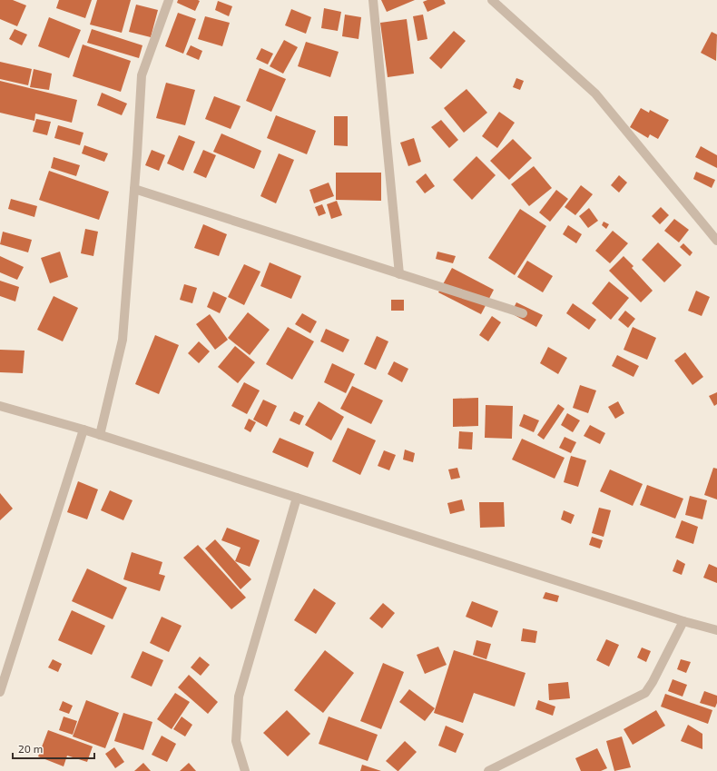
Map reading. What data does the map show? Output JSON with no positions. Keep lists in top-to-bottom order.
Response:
{
  "scale_bar": "20 m"
}
